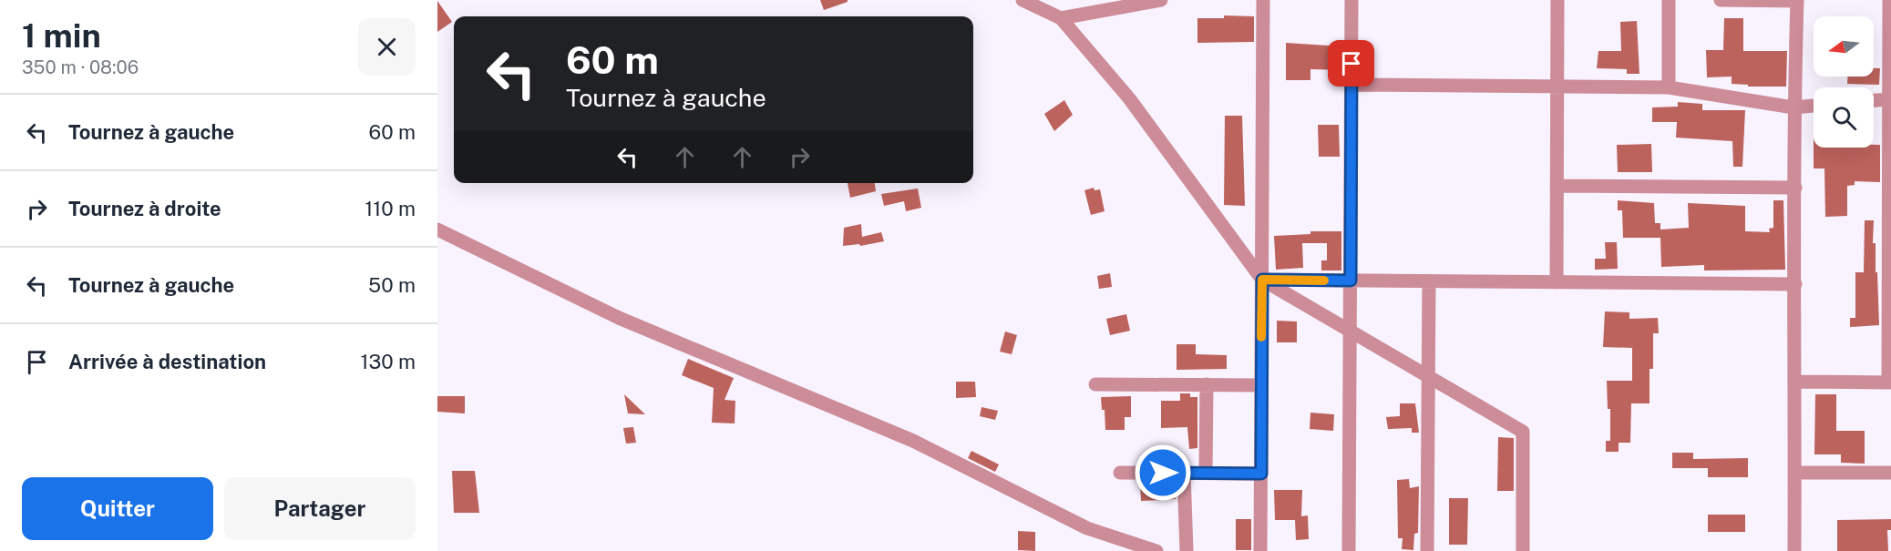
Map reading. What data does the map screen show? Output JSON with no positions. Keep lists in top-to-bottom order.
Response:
{
  "north": "left",
  "page": {
    "heading": ["1 min", "350 m · 08:06"],
    "turn": ["60 m", "Tournez à gauche"],
    "list": [
      {
        "name": "Tournez à gauche",
        "value": "60 m"
      },
      {
        "name": "Tournez à droite",
        "value": "110 m"
      },
      {
        "name": "Tournez à gauche",
        "value": "50 m"
      },
      {
        "name": "Arrivée à destination",
        "value": "130 m"
      }
    ],
    "buttons": ["Quitter", "Partager"]
  }
}
